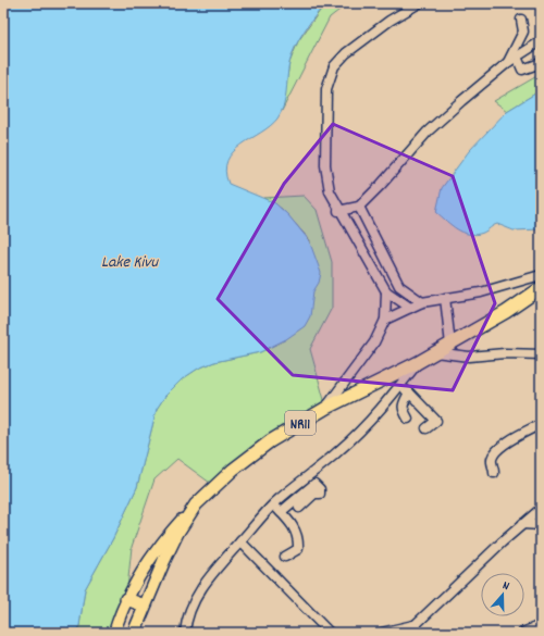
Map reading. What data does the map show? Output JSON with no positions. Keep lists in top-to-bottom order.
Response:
{
  "streets": {
    "highway": ["NR11"]
  },
  "water": ["Lake Kivu"],
  "north": "top"
}
